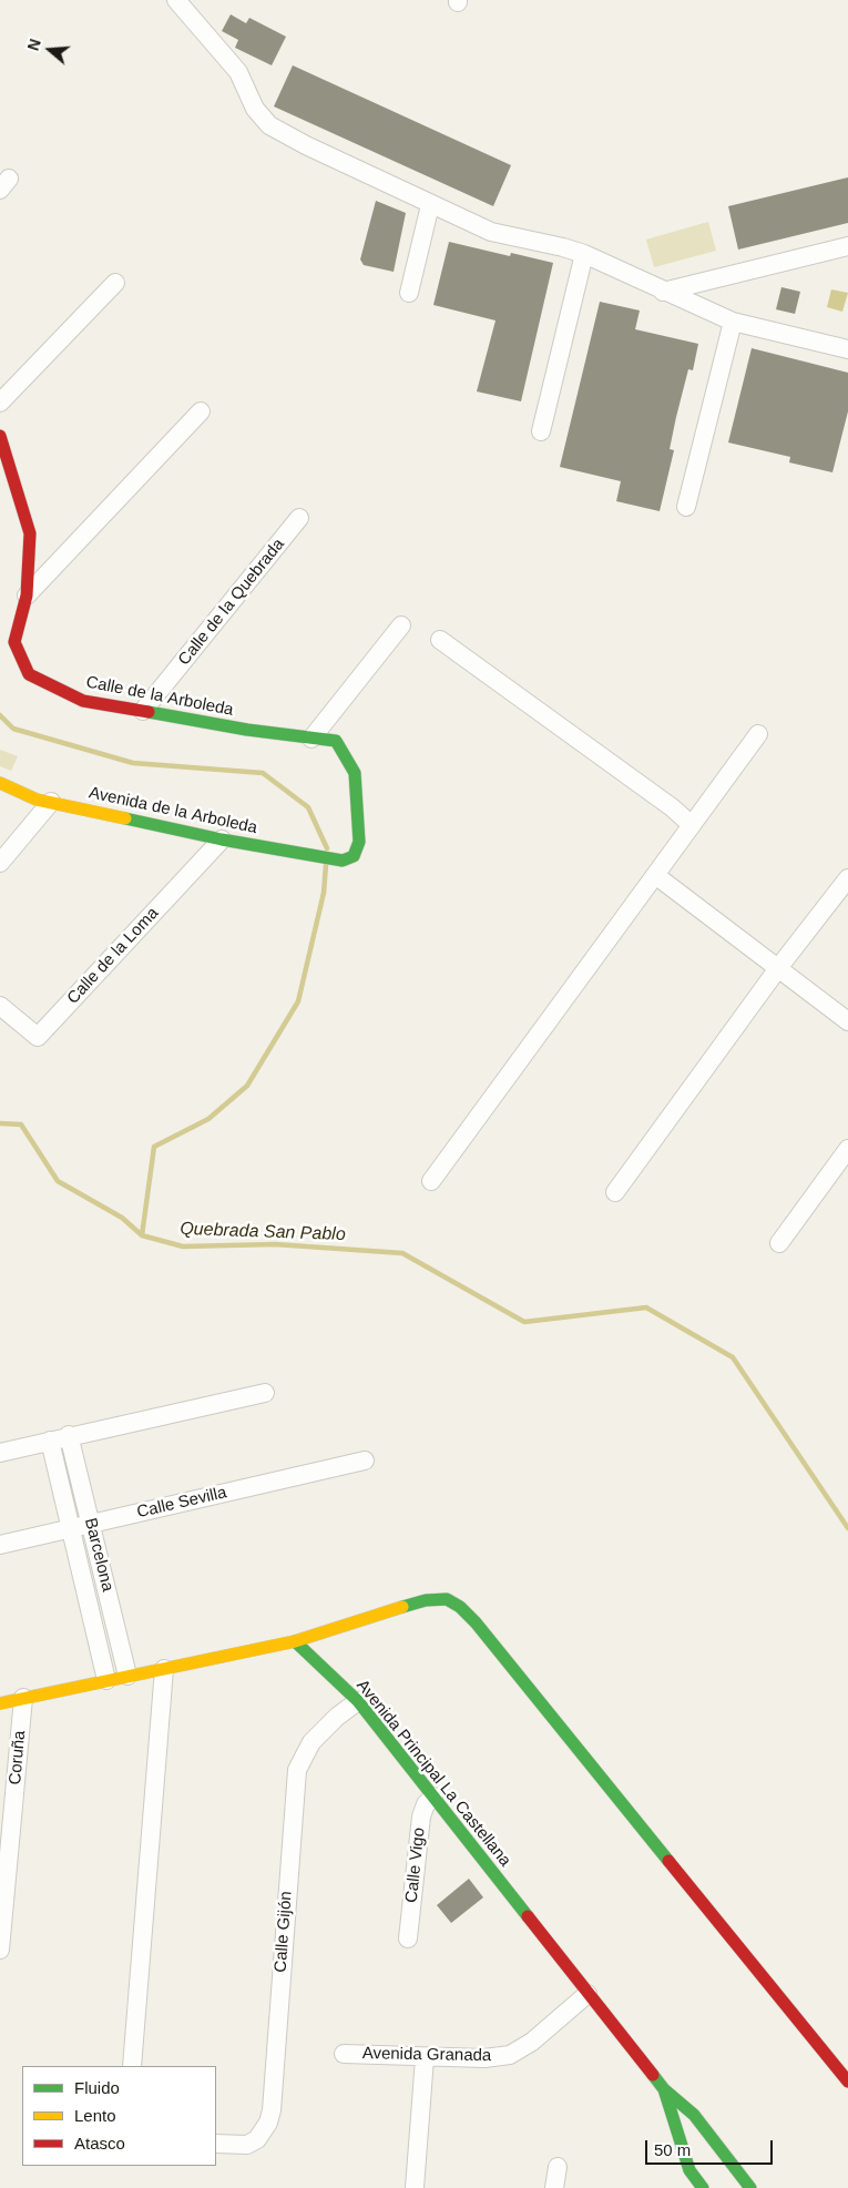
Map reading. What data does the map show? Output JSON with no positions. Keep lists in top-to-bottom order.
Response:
{
  "streets": {
    "street": [
      "Calle de la Quebrada",
      "Calle de la Arboleda",
      "Avenida de la Arboleda",
      "Calle de la Loma",
      "Calle Sevilla",
      "Barcelona",
      "Coruña",
      "Avenida Principal La Castellana",
      "Calle Vigo",
      "Calle Gijón",
      "Avenida Granada"
    ]
  },
  "crossings": [
    ["Calle de la Quebrada", "Calle de la Arboleda"],
    ["Calle de la Arboleda", "Avenida de la Arboleda"],
    ["Avenida de la Arboleda", "Calle de la Loma"],
    ["Calle Sevilla", "Barcelona"],
    ["Avenida Principal La Castellana", "Calle Vigo"],
    ["Avenida Principal La Castellana", "Calle Gijón"],
    ["Avenida Principal La Castellana", "Avenida Granada"]
  ],
  "water": ["Quebrada San Pablo"],
  "legend": ["Fluido", "Lento", "Atasco"],
  "scale_bar": "50 m",
  "north": "left"
}
